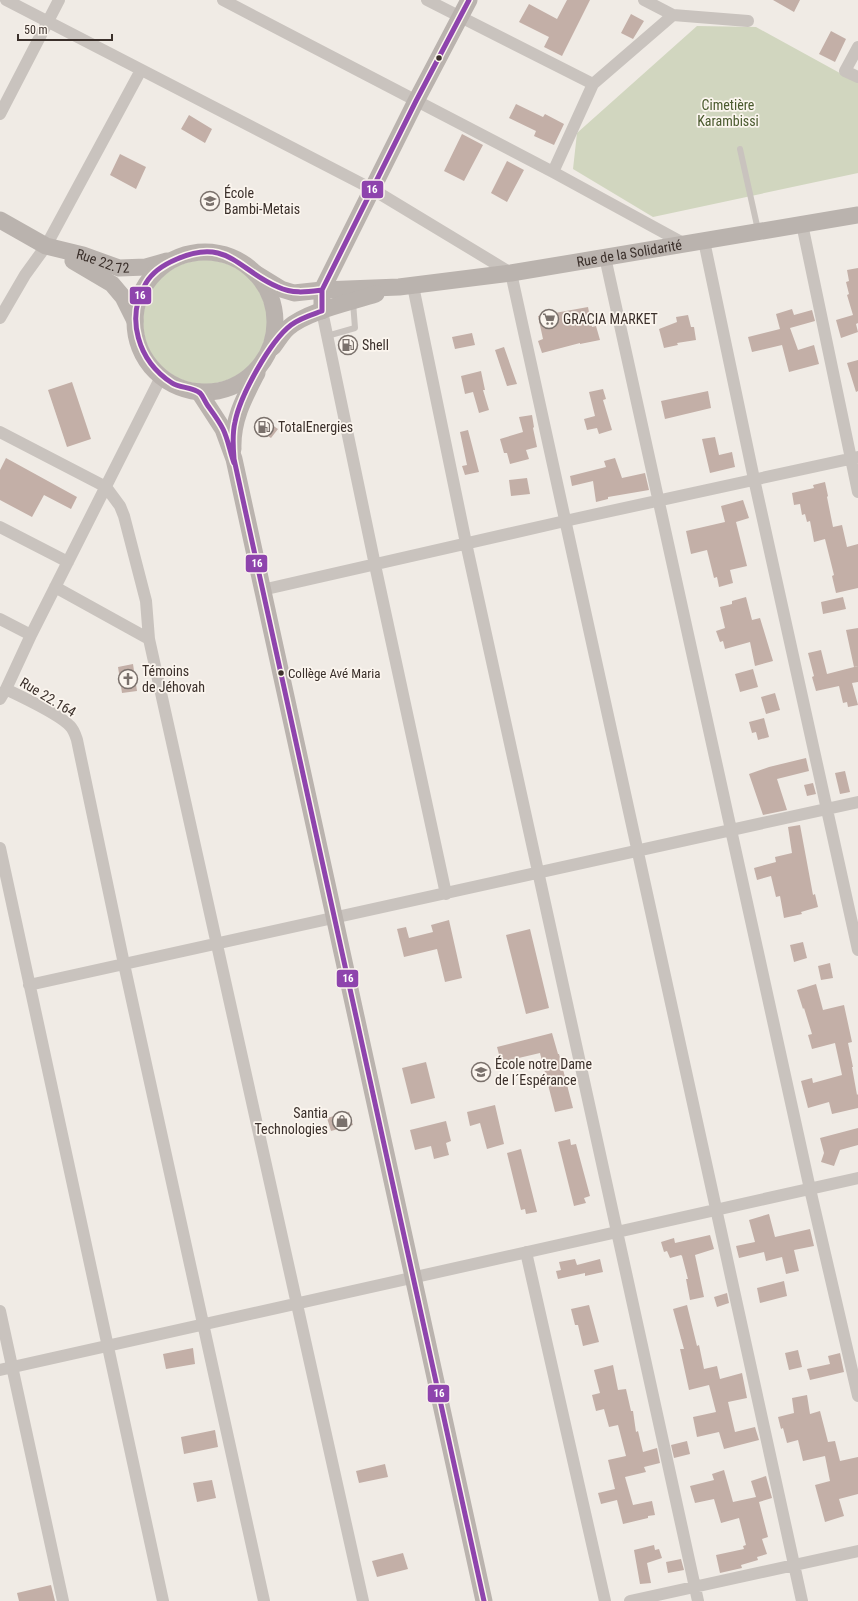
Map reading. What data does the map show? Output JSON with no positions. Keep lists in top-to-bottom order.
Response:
{
  "streets": {
    "street": ["Rue de la Solidarité", "Rue 22.72", "Rue 22.164"]
  },
  "crossings": [
    ["Rue de la Solidarité", "Rue 22.72"]
  ],
  "parks": ["Cimetière Karambissi"],
  "places": {
    "school or university": ["École Bambi-Metais", "École notre Dame de l´Espérance"],
    "supermarket": ["GRACIA MARKET"],
    "fuel station": ["Shell", "TotalEnergies"],
    "other": ["Collège Avé Maria"],
    "church": ["Témoins de Jéhovah"],
    "shop": ["Santia Technologies"]
  },
  "lines": ["transit line 16"],
  "scale_bar": "50 m"
}
